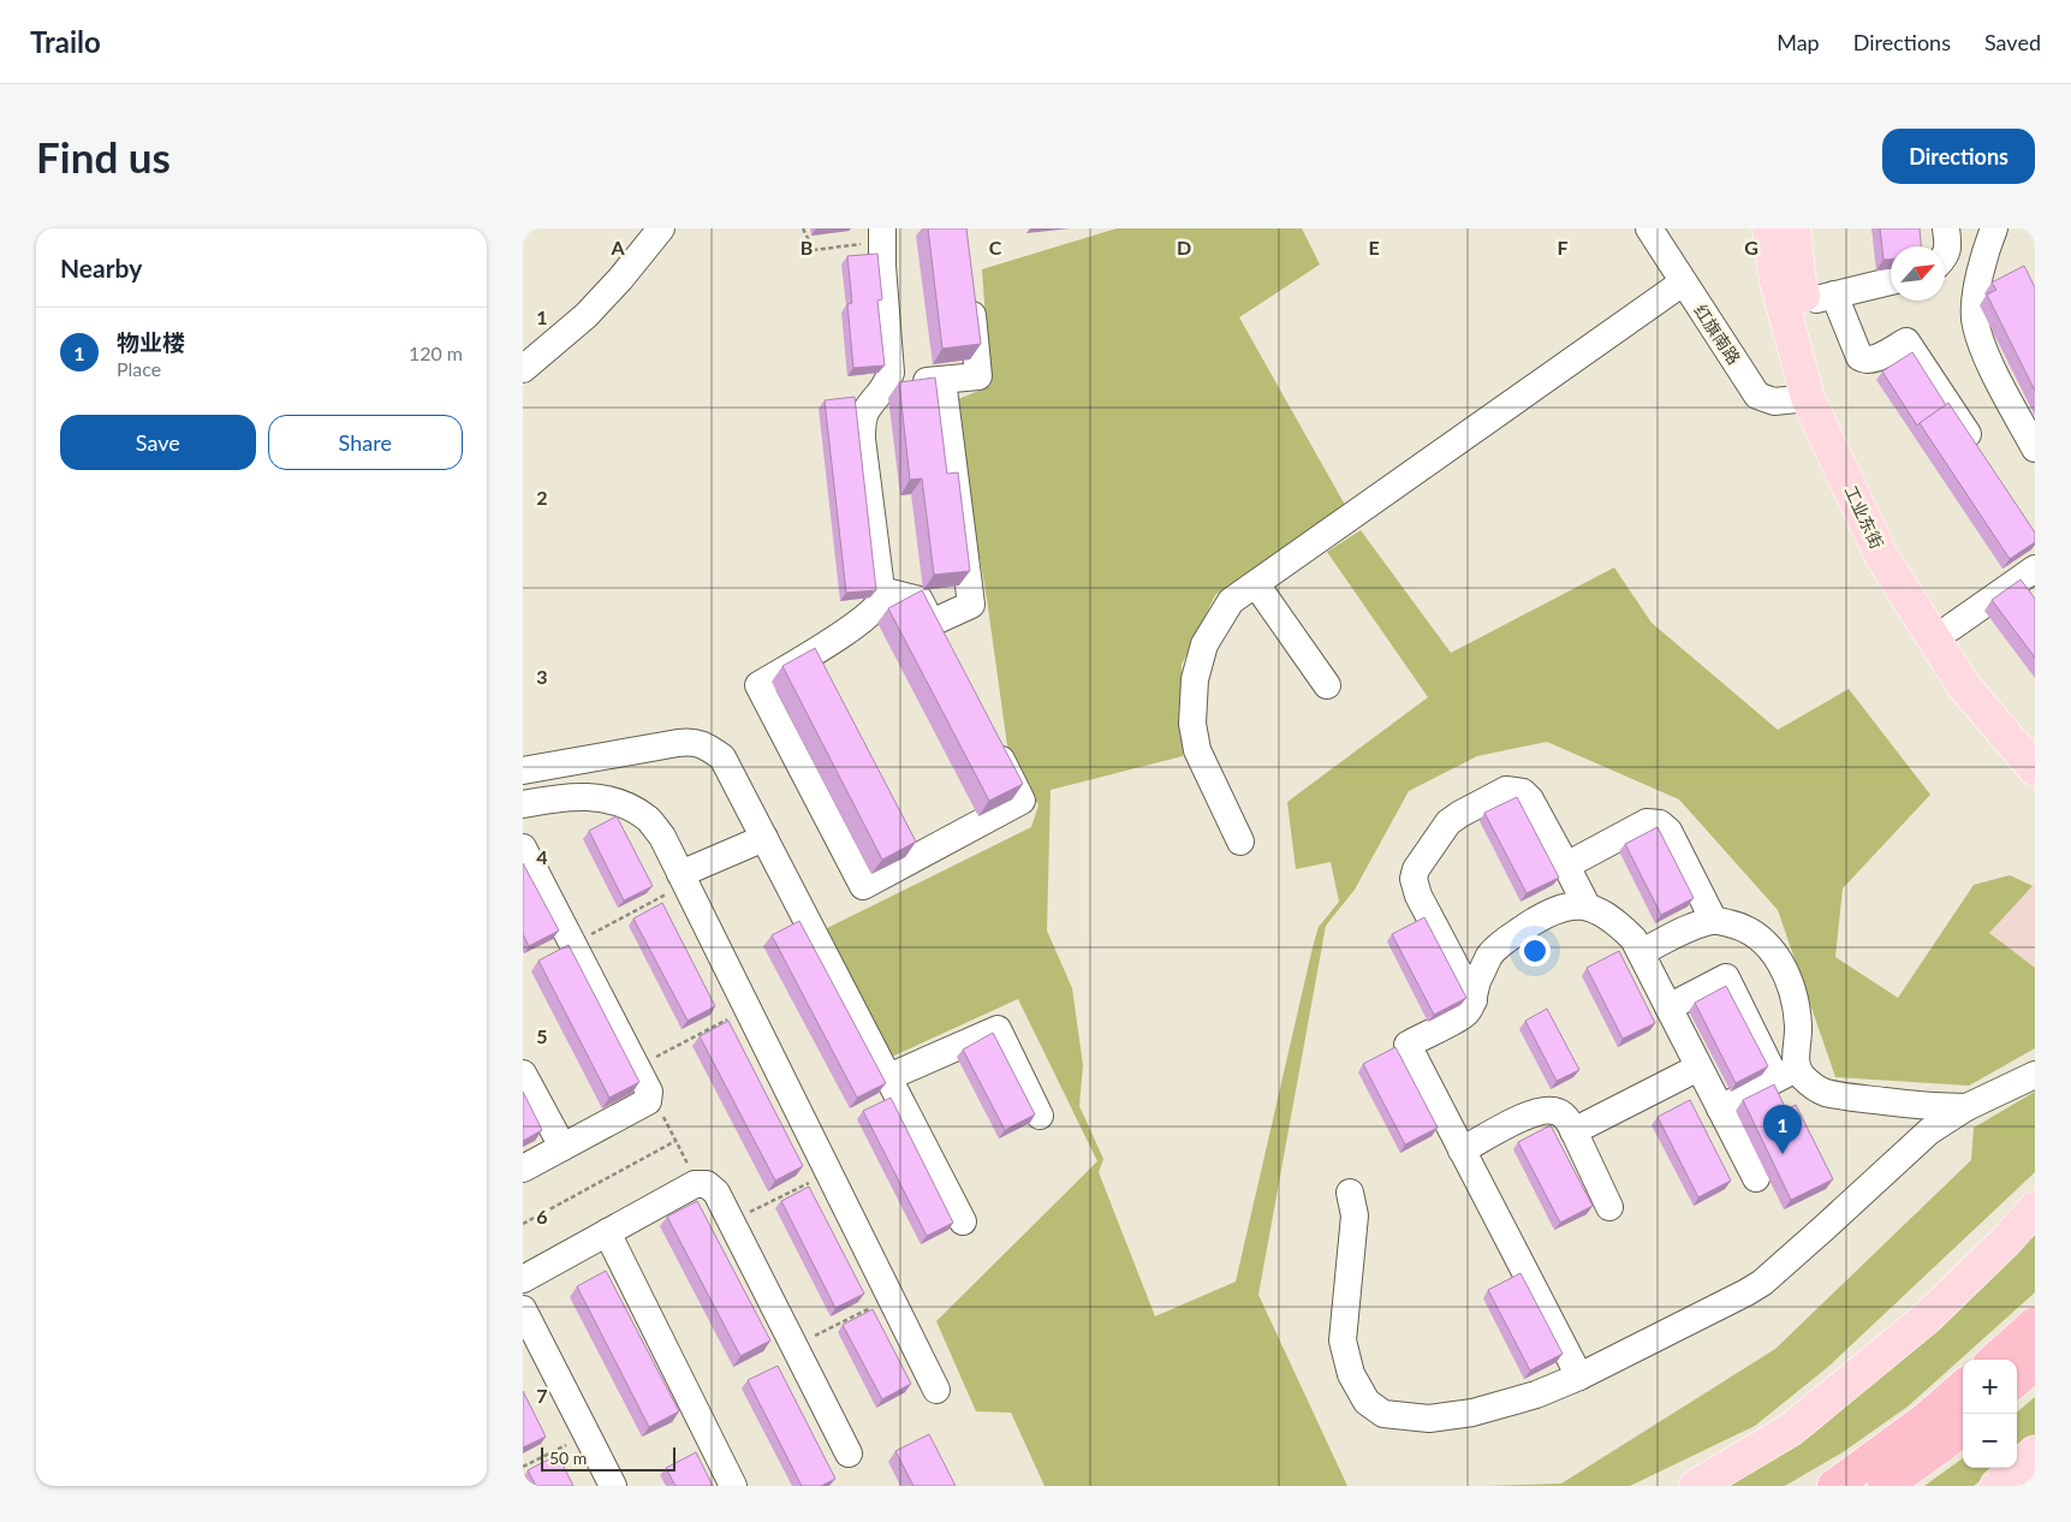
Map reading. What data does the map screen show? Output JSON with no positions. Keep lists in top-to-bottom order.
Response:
{
  "streets": {
    "main road": ["工业东街"],
    "street": ["红旗南路"]
  },
  "crossings": [
    ["红旗南路", "工业东街"]
  ],
  "scale_bar": "50 m",
  "north": "top right",
  "page": {
    "header": "Trailo",
    "nav": ["Map", "Directions", "Saved"],
    "buttons": [
      "Directions",
      ["Save", "Share"]
    ],
    "title": "Find us",
    "heading": "Nearby",
    "list": [
      {
        "mark": "1",
        "name": "物业楼",
        "note": "Place",
        "value": "120 m"
      }
    ],
    "pins": "1",
    "map_buttons": ["+", "−"],
    "scale": "50 m"
  },
  "grid": {
    "columns": [
      "A",
      "B",
      "C",
      "D",
      "E",
      "F",
      "G"
    ],
    "rows": [
      "1",
      "2",
      "3",
      "4",
      "5",
      "6",
      "7"
    ]
  }
}
